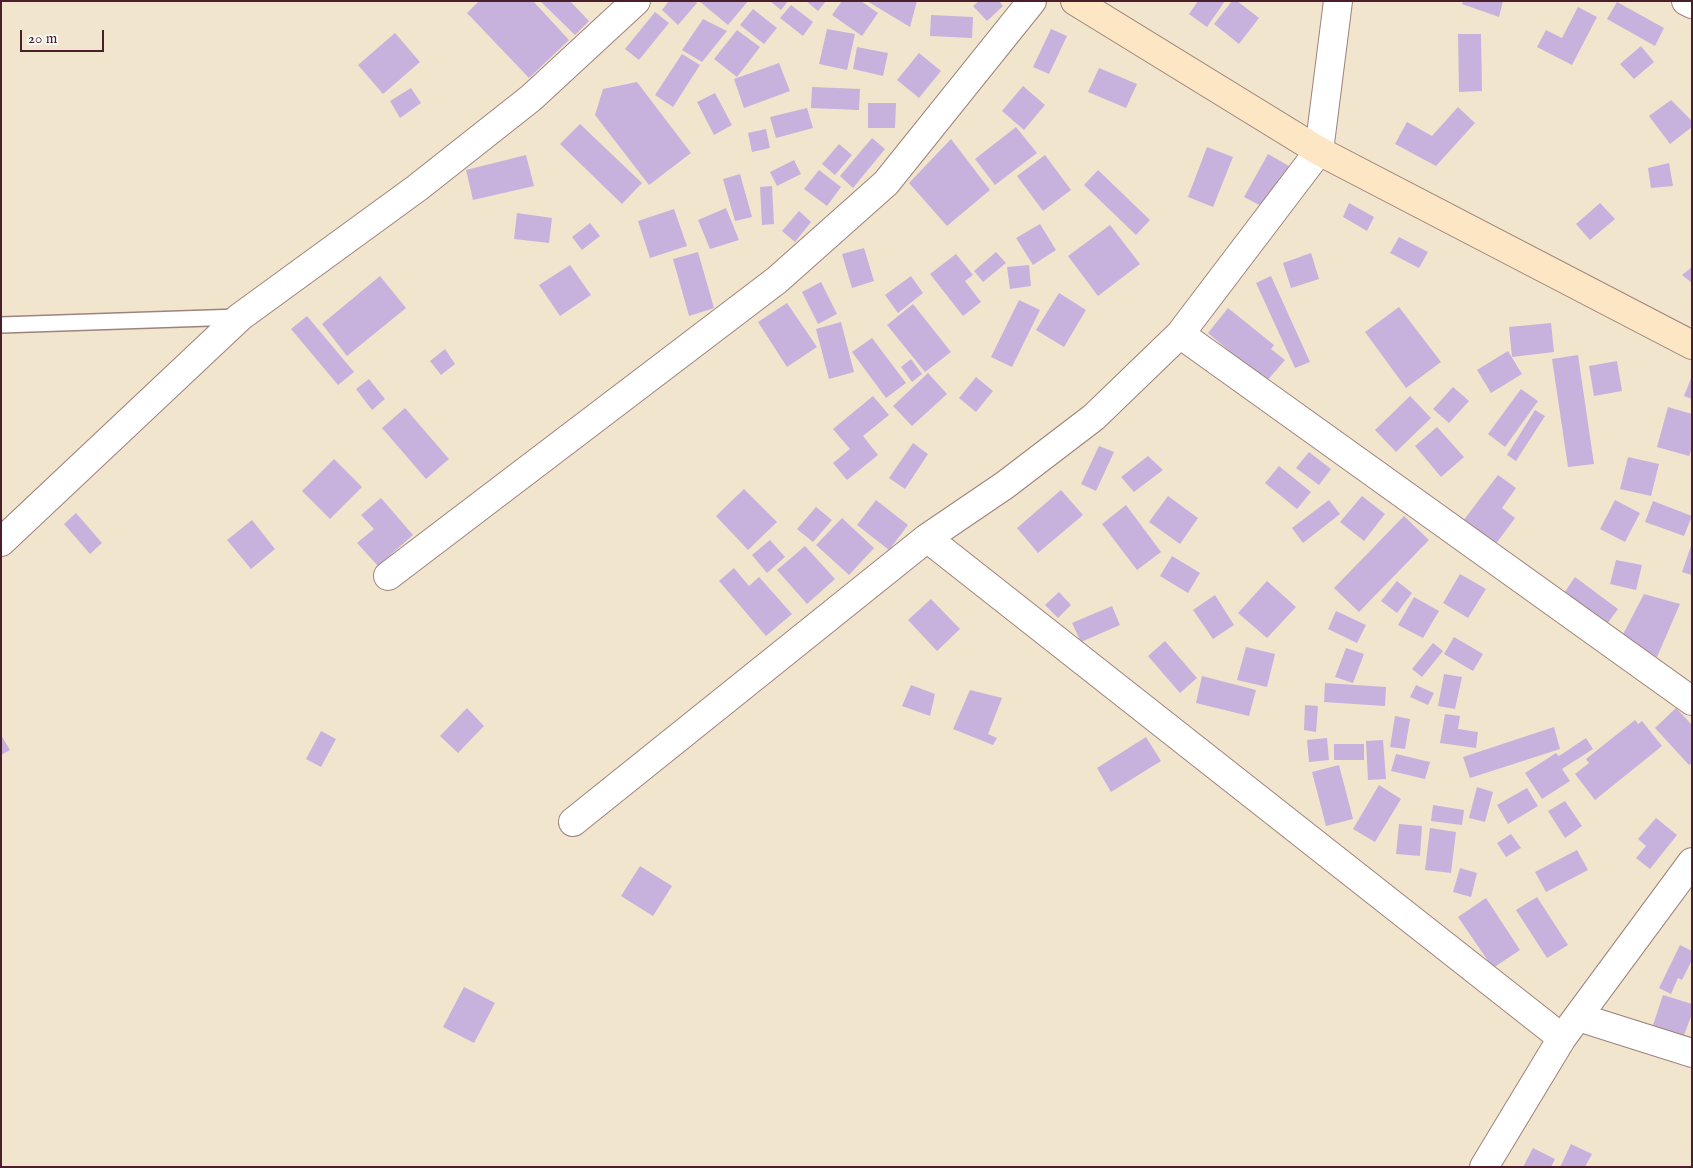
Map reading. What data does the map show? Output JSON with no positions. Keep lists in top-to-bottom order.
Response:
{
  "scale_bar": "20 m"
}
